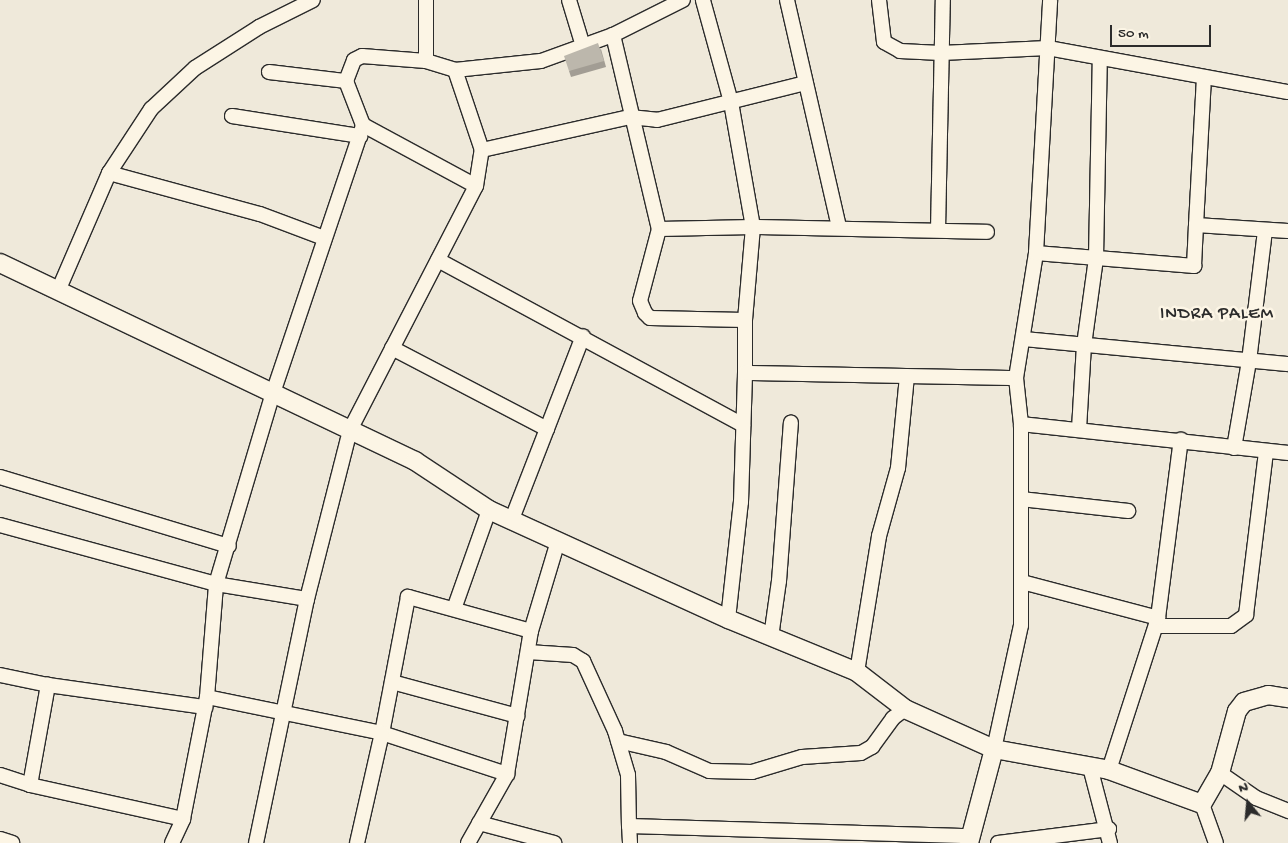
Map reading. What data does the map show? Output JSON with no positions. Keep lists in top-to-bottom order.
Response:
{
  "districts": ["INDRA PALEM"],
  "scale_bar": "50 m",
  "north": "top"
}
